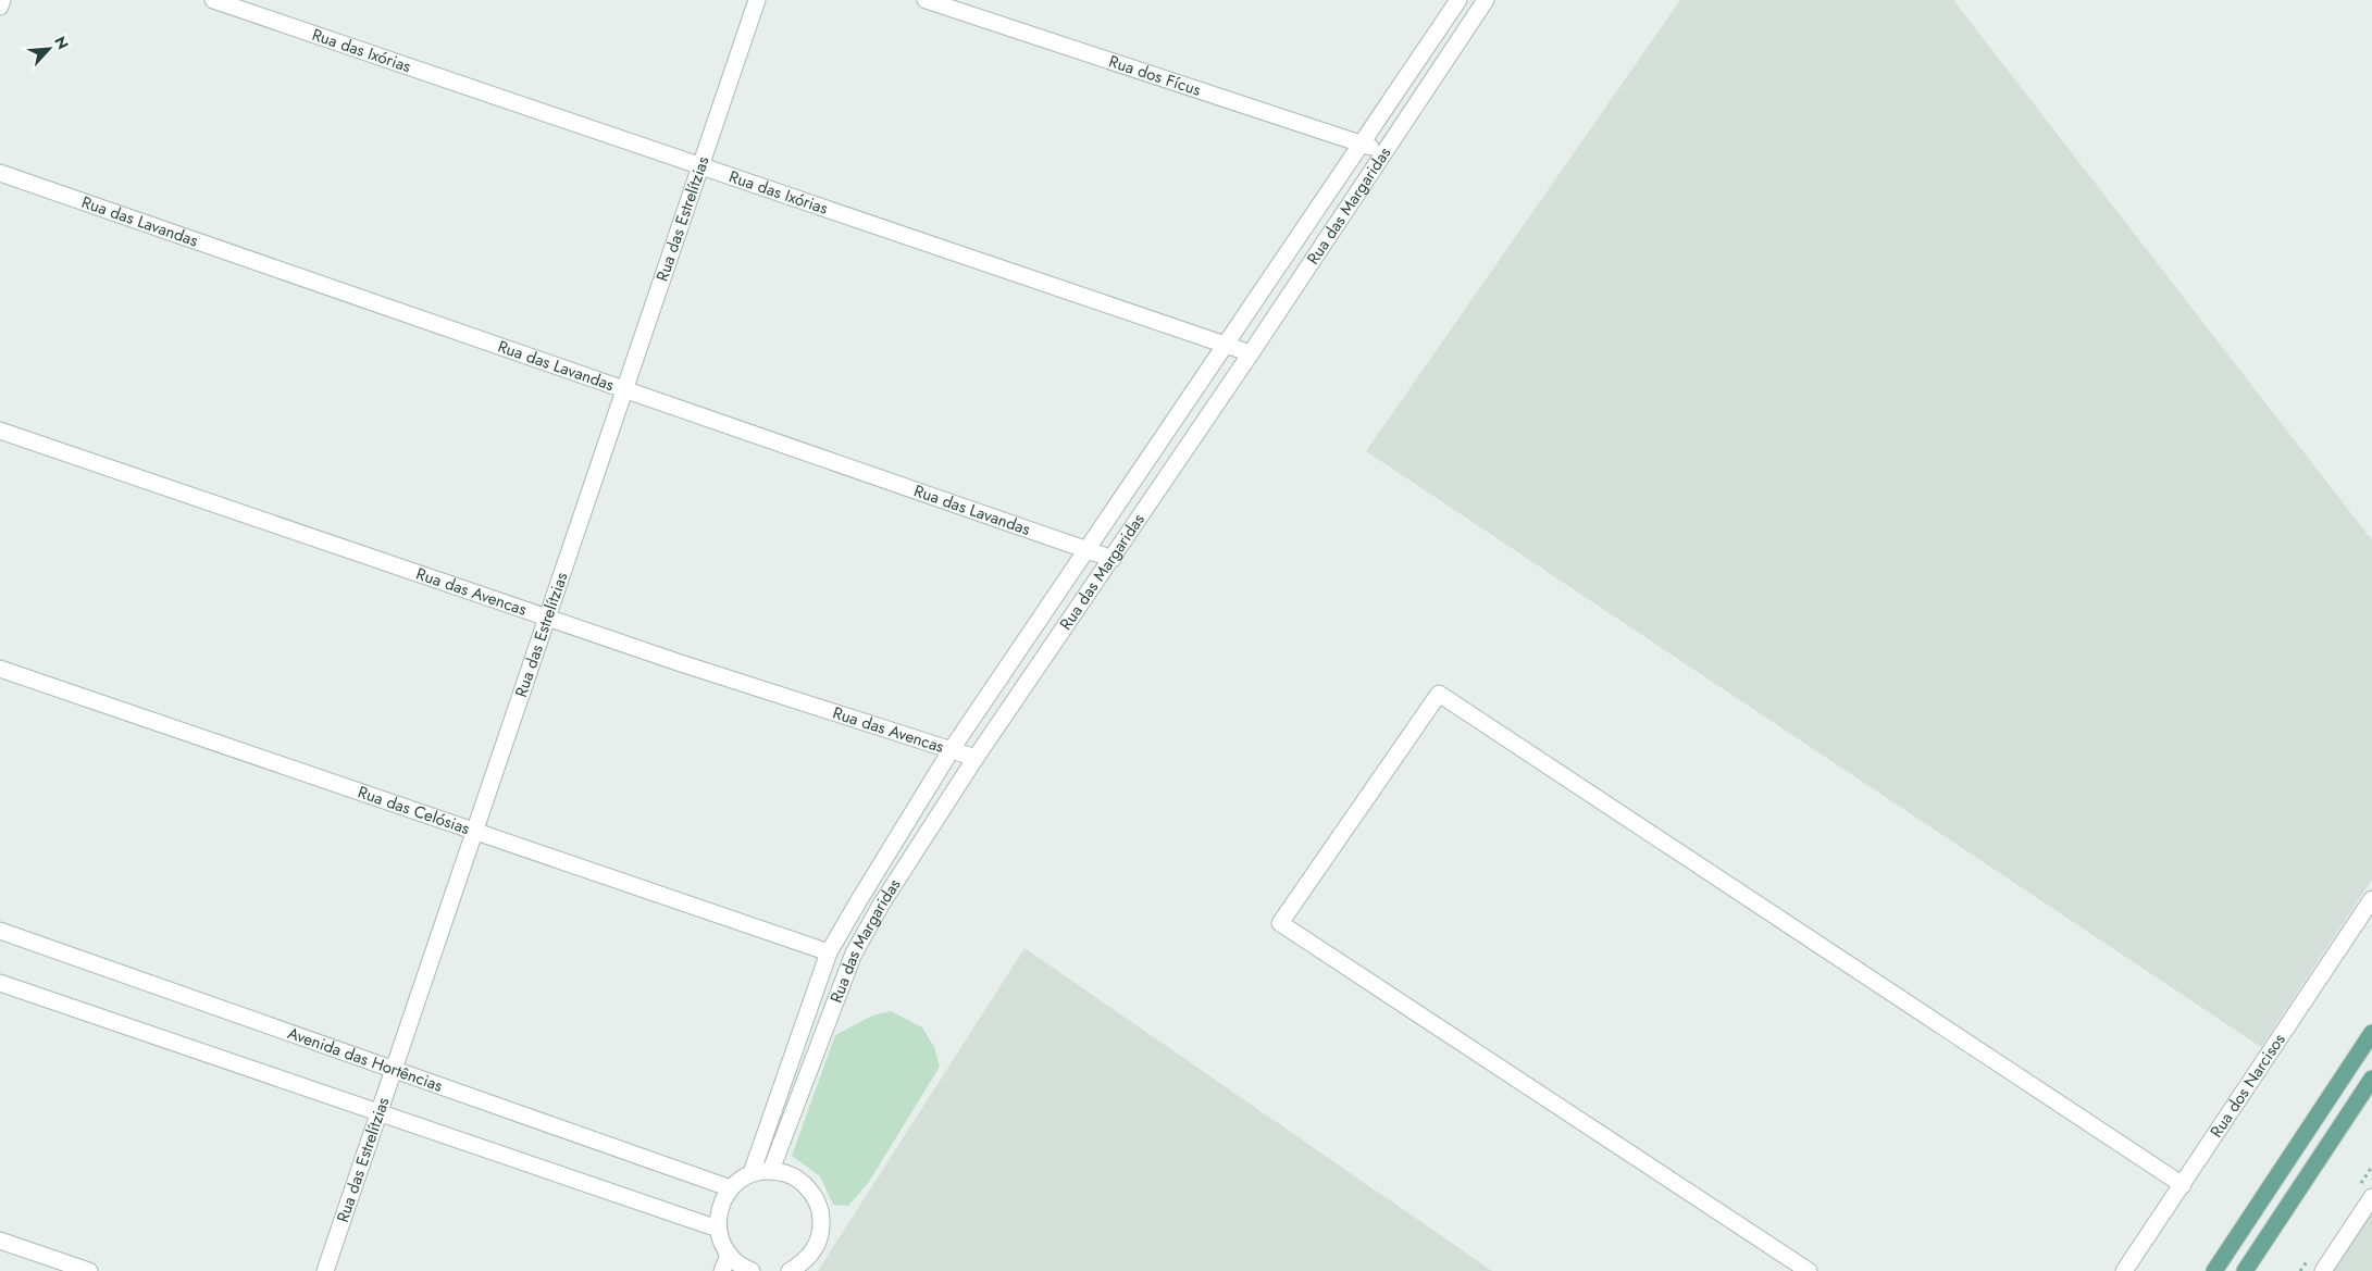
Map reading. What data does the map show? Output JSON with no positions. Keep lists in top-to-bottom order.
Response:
{
  "streets": {
    "street": [
      "Rua das Ixórias",
      "Rua dos Fícus",
      "Rua das Margaridas",
      "Rua das Estrelítzias",
      "Rua das Lavandas",
      "Rua das Avencas",
      "Rua das Celósias",
      "Avenida das Hortências",
      "Rua dos Narcisos"
    ]
  },
  "crossings": [
    ["Rua das Ixórias", "Rua das Margaridas"],
    ["Rua das Ixórias", "Rua das Estrelítzias"],
    ["Rua dos Fícus", "Rua das Margaridas"],
    ["Rua das Margaridas", "Rua das Lavandas"],
    ["Rua das Margaridas", "Rua das Avencas"],
    ["Rua das Margaridas", "Rua das Celósias"],
    ["Rua das Estrelítzias", "Rua das Lavandas"],
    ["Rua das Estrelítzias", "Rua das Avencas"],
    ["Rua das Estrelítzias", "Rua das Celósias"],
    ["Rua das Estrelítzias", "Avenida das Hortências"]
  ],
  "north": "top right"
}
